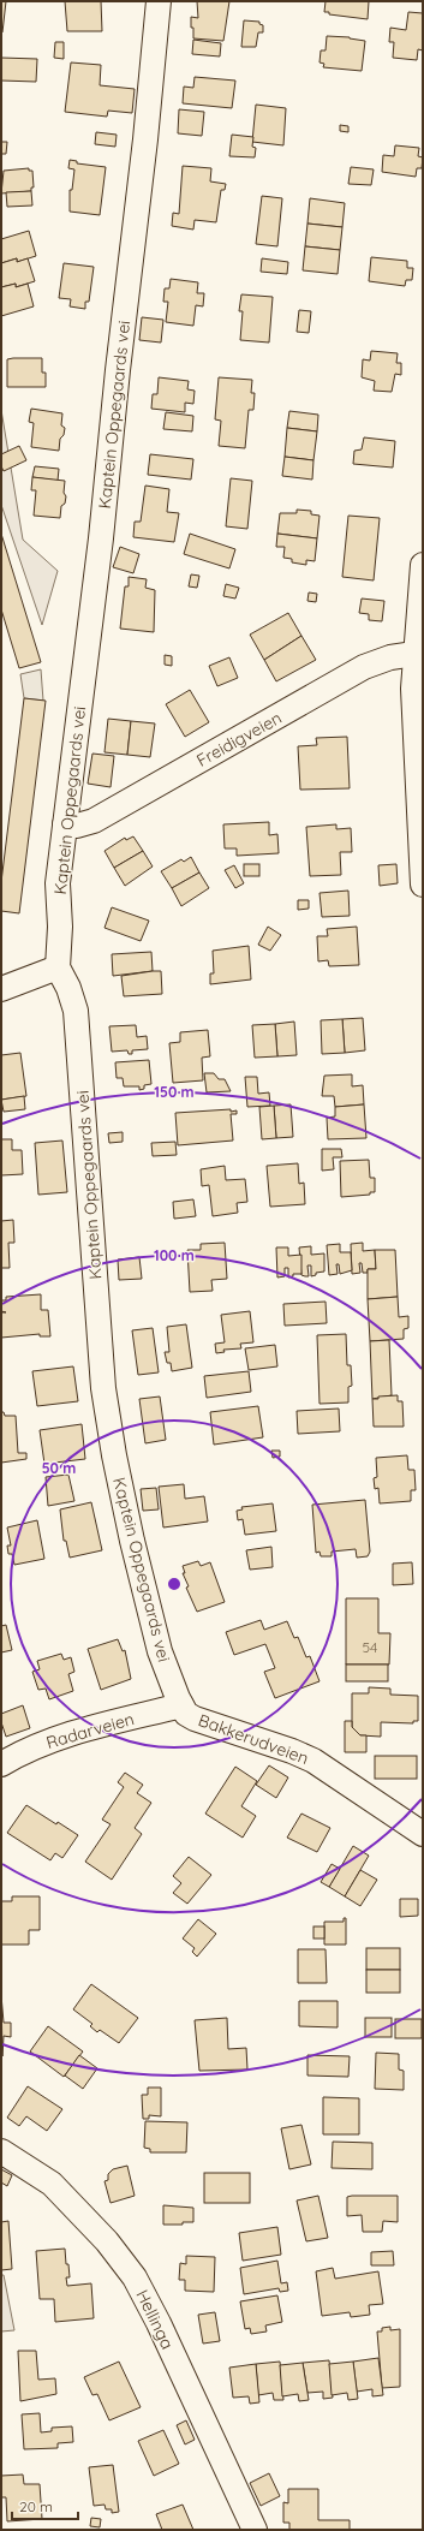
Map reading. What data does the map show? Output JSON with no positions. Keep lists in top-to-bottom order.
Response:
{
  "streets": {
    "street": [
      "Kaptein Oppegaards vei",
      "Freidigveien",
      "Radarveien",
      "Bakkerudveien",
      "Hellinga"
    ]
  },
  "crossings": [
    ["Kaptein Oppegaards vei", "Freidigveien"],
    ["Kaptein Oppegaards vei", "Radarveien"],
    ["Kaptein Oppegaards vei", "Bakkerudveien"],
    ["Radarveien", "Bakkerudveien"]
  ],
  "house_numbers": ["54"],
  "scale_bar": "20 m",
  "rings": ["150 m", "100 m", "50 m"]
}
